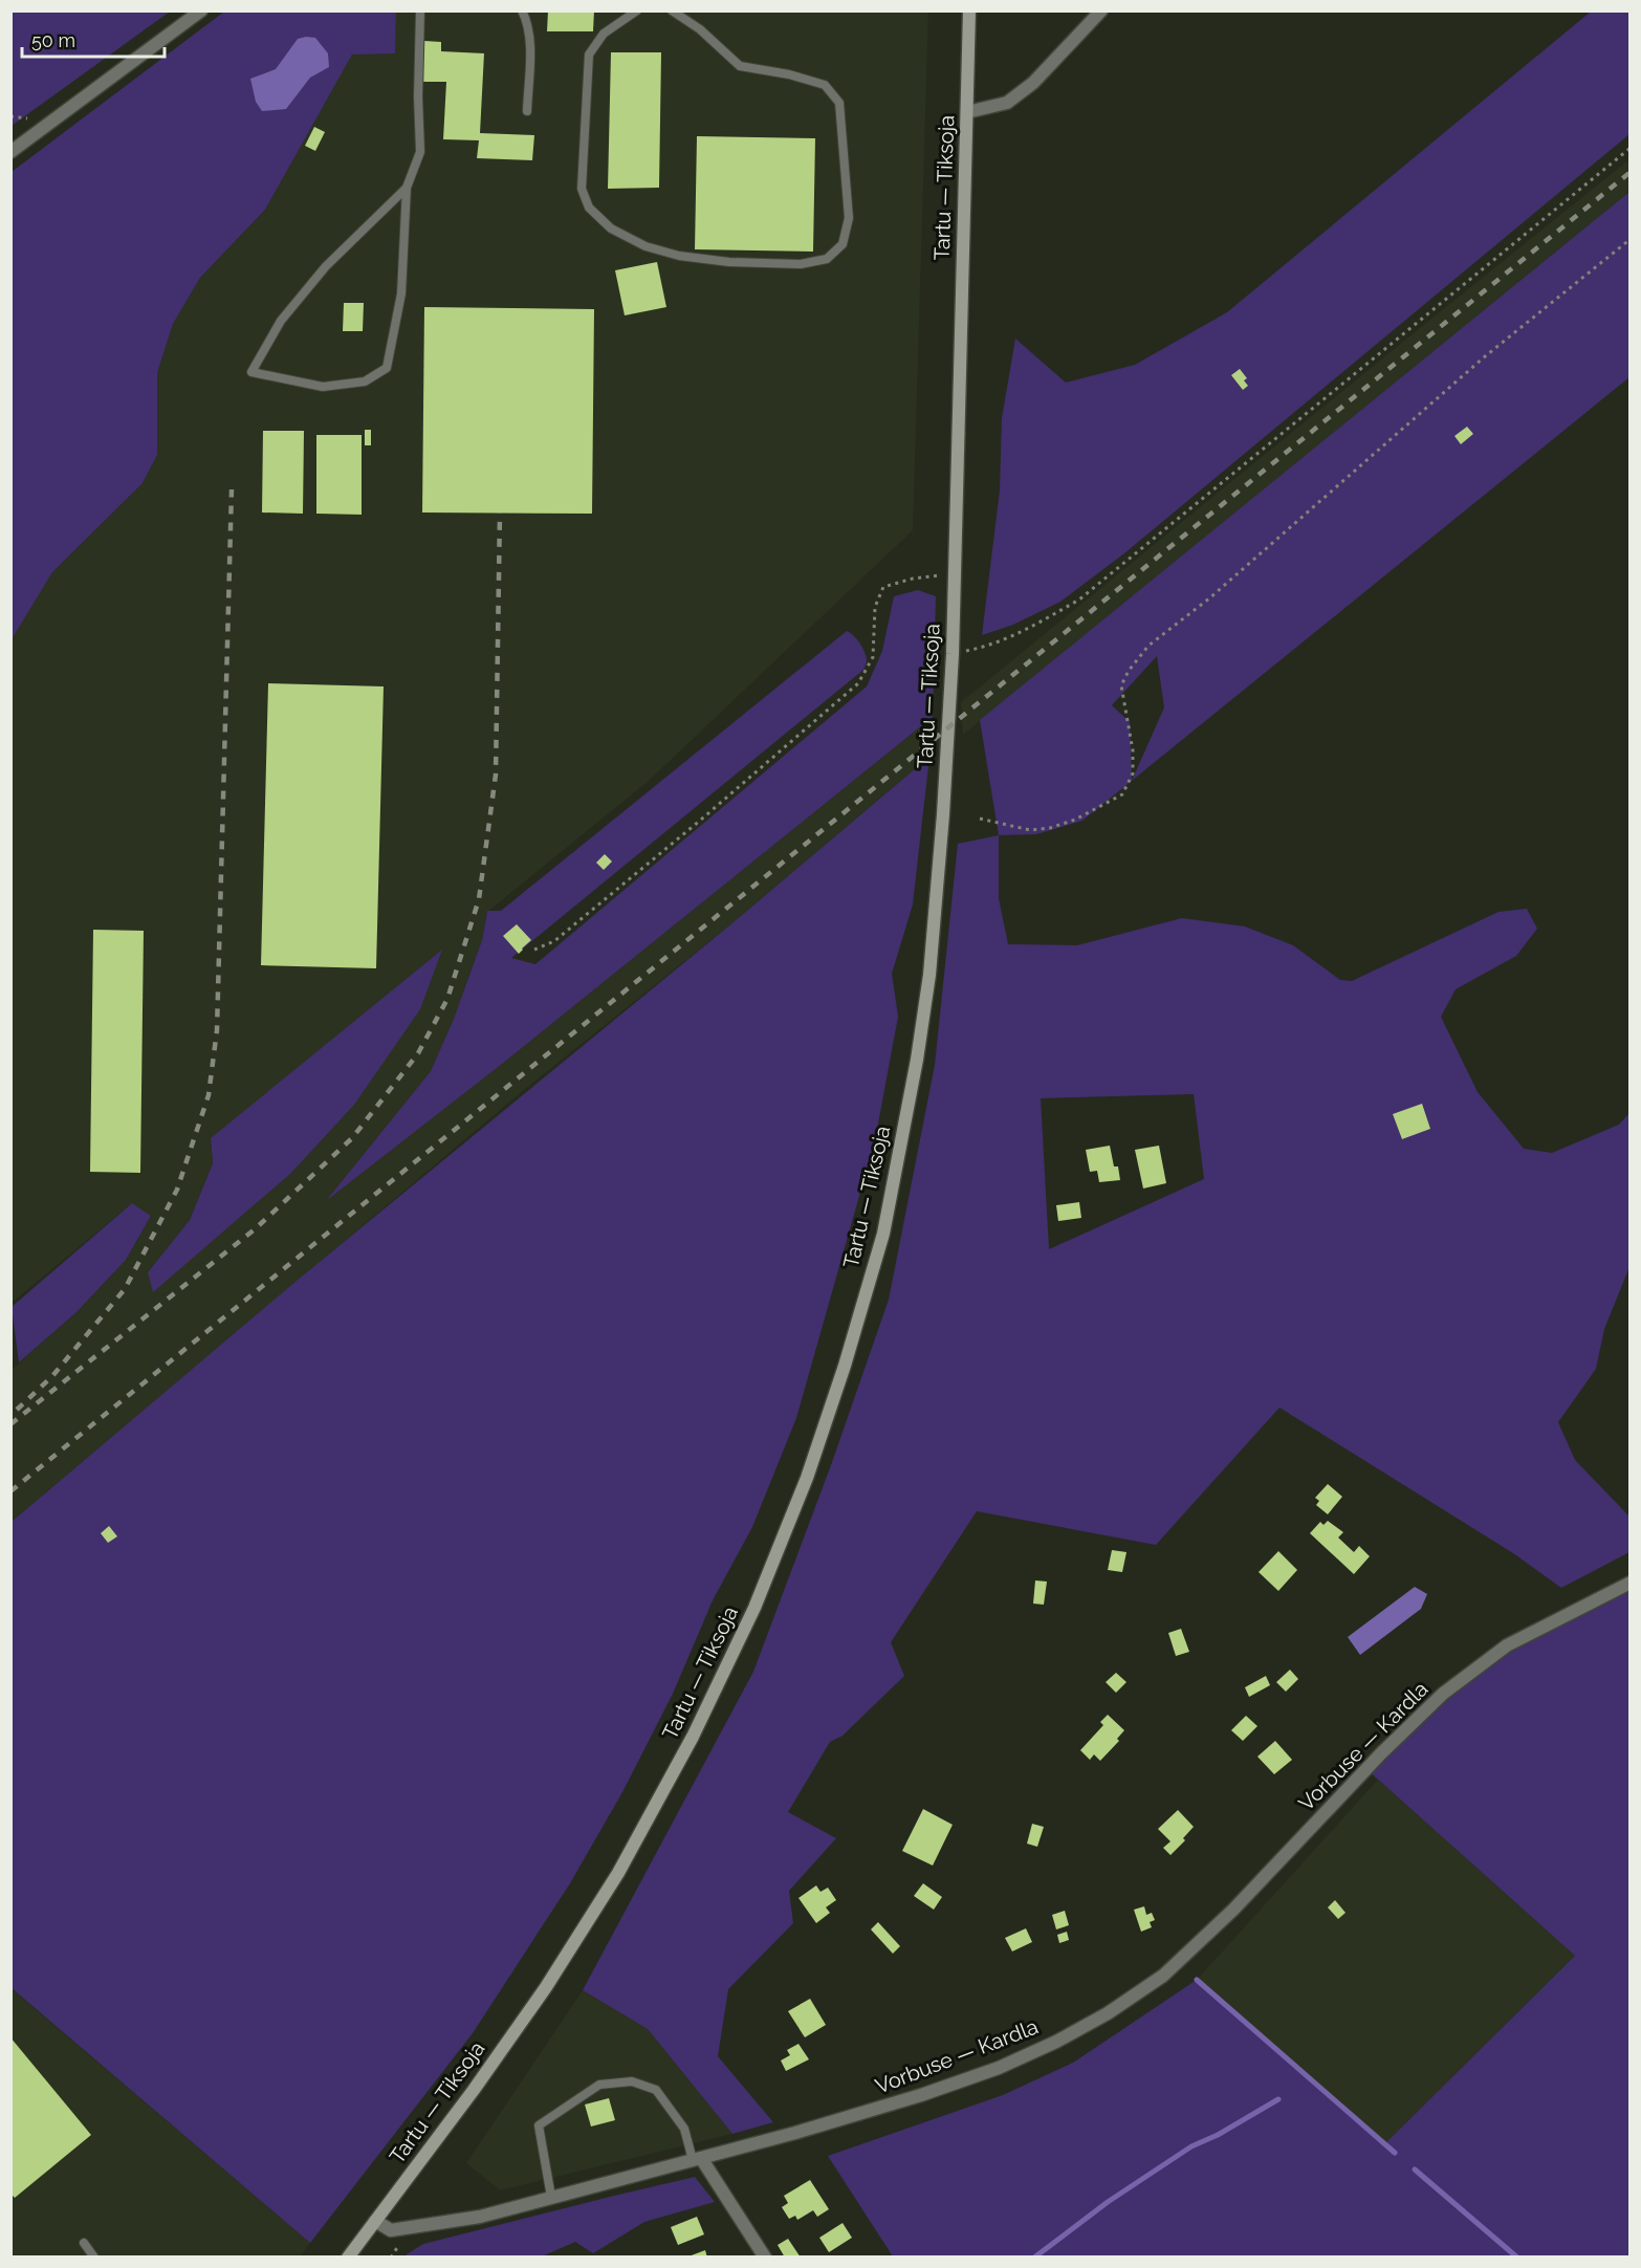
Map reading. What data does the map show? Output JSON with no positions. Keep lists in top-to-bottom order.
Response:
{
  "streets": {
    "main road": ["Tartu — Tiksoja"],
    "street": ["Vorbuse — Kardla"]
  },
  "crossings": [
    ["Tartu — Tiksoja", "Vorbuse — Kardla"]
  ],
  "scale_bar": "50 m"
}
